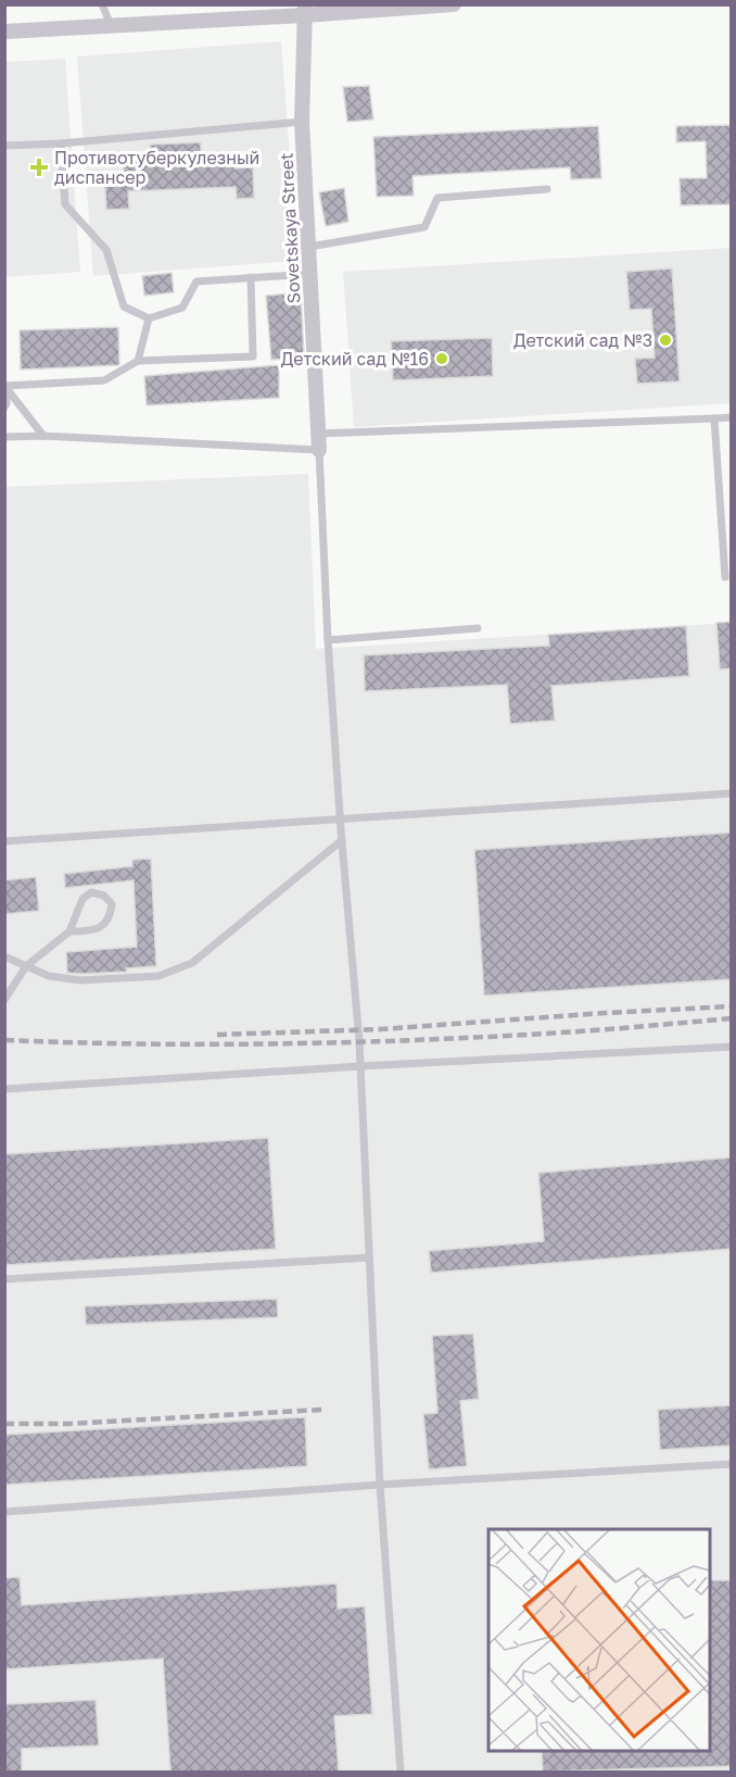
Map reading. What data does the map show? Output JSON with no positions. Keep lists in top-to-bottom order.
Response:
{
  "streets": {
    "street": ["Sovetskaya Street"]
  },
  "places": {
    "health": ["Противотуберкулезный диспансер"],
    "other": ["Детский сад №3", "Детский сад №16"]
  }
}
